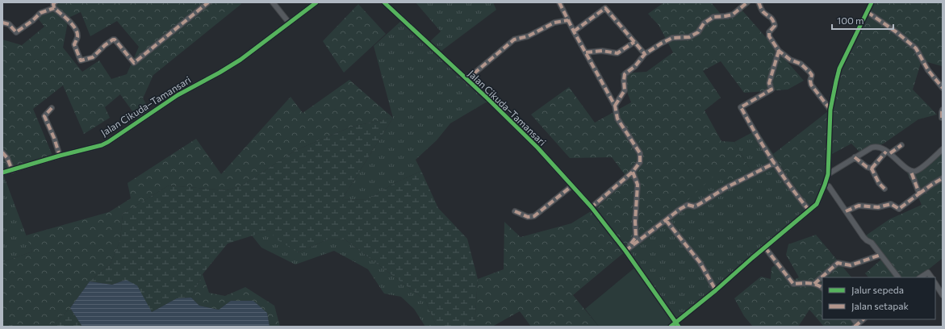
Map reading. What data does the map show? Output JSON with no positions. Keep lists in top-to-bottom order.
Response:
{
  "streets": {
    "street": ["Jalan Cikuda–Tamansari"]
  },
  "legend": ["Jalur sepeda", "Jalan setapak"],
  "scale_bar": "100 m"
}
